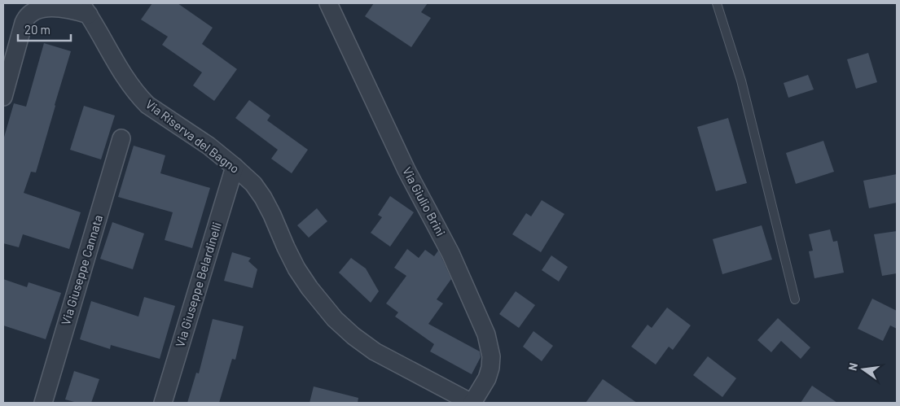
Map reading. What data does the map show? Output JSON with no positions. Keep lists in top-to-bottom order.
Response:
{
  "streets": {
    "street": [
      "Via Riserva del Bagno",
      "Via Giulio Brini",
      "Via Giuseppe Cannata",
      "Via Giuseppe Belardinelli"
    ]
  },
  "crossings": [
    ["Via Riserva del Bagno", "Via Giulio Brini"],
    ["Via Riserva del Bagno", "Via Giuseppe Belardinelli"]
  ],
  "scale_bar": "20 m",
  "north": "left"
}
